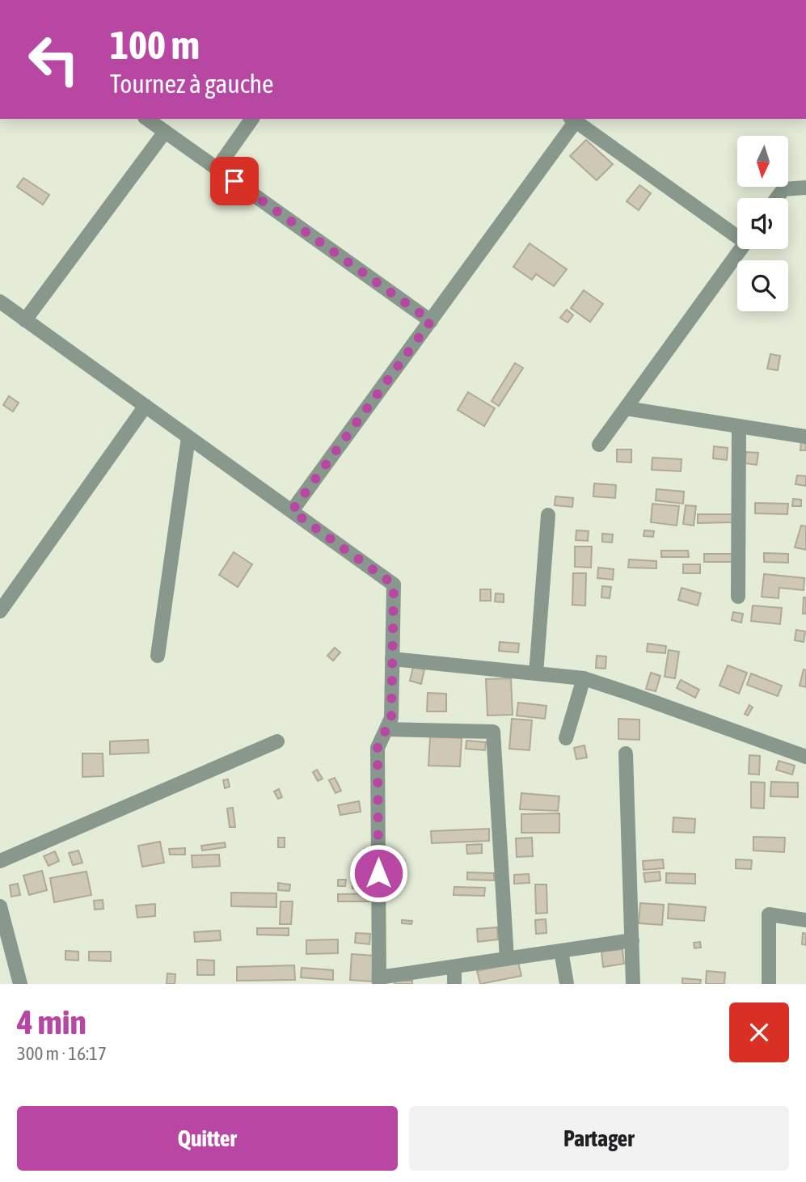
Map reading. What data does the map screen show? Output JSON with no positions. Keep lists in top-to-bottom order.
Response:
{
  "north": "bottom",
  "page": {
    "turn": ["100 m", "Tournez à gauche"],
    "heading": ["4 min", "300 m · 16:17"],
    "buttons": ["Quitter", "Partager"]
  }
}
